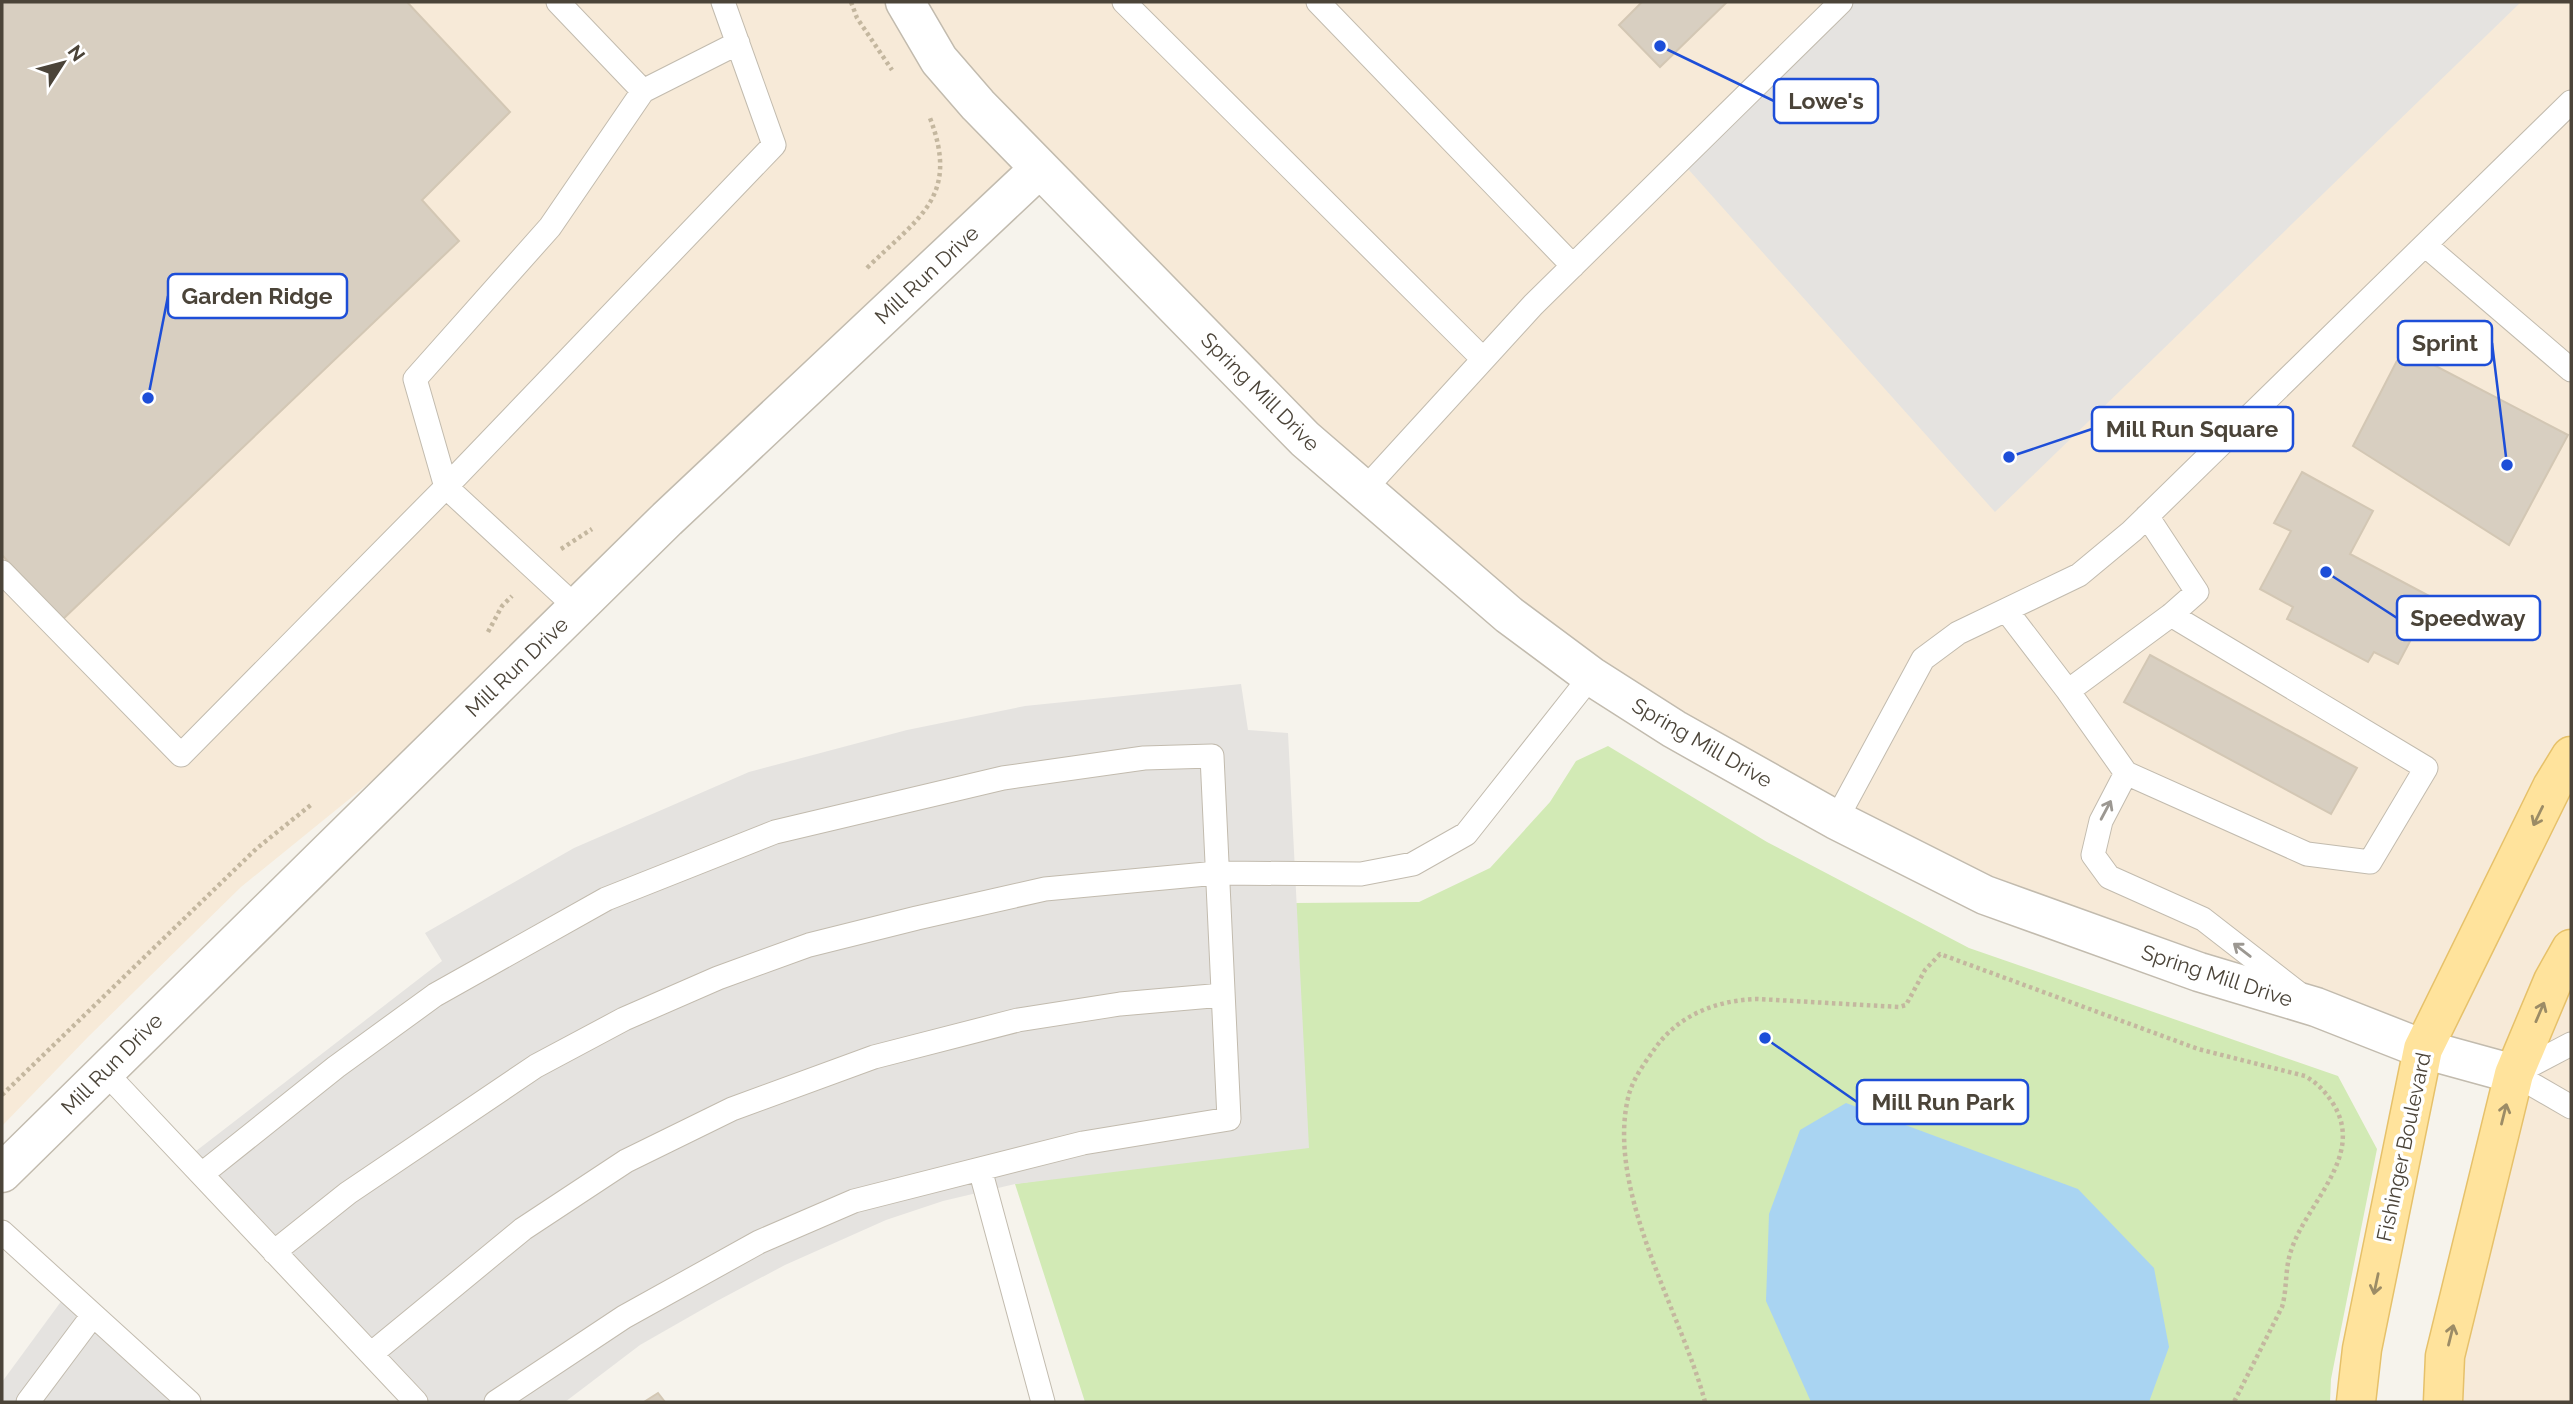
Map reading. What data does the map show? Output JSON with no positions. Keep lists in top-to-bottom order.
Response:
{
  "streets": {
    "main road": ["Fishinger Boulevard"],
    "street": ["Mill Run Drive", "Spring Mill Drive"]
  },
  "crossings": [
    ["Mill Run Drive", "Spring Mill Drive"],
    ["Spring Mill Drive", "Fishinger Boulevard"]
  ],
  "places": [
    "Lowe's",
    "Garden Ridge",
    "Mill Run Square",
    "Sprint",
    "Speedway",
    "Mill Run Park"
  ],
  "north": "top right"
}
